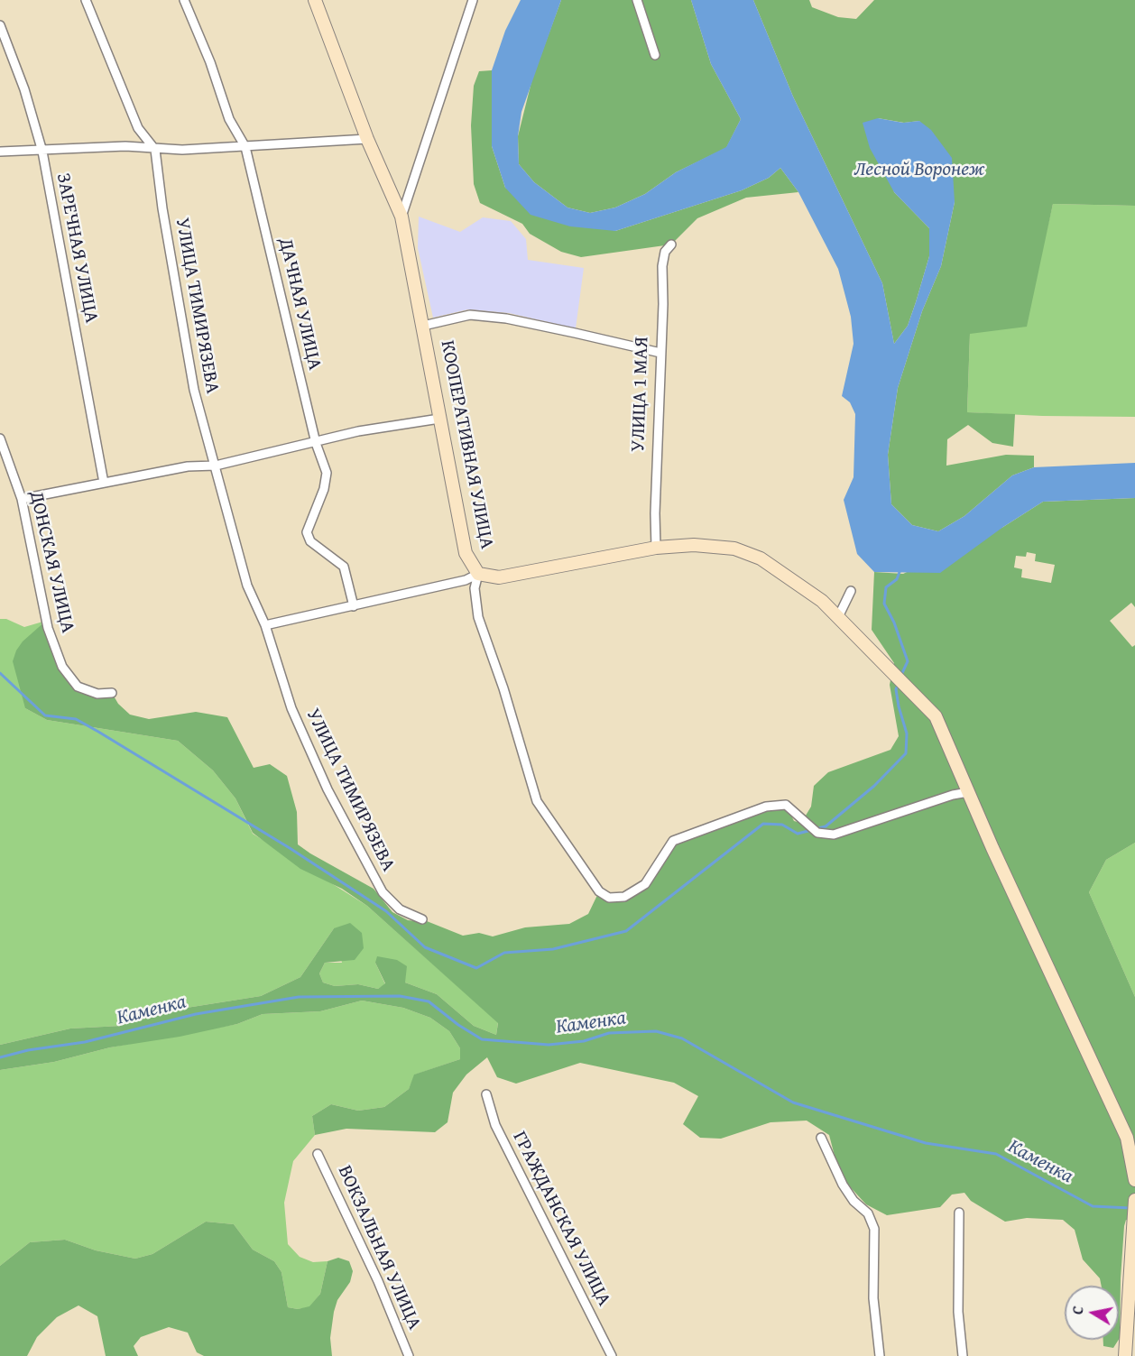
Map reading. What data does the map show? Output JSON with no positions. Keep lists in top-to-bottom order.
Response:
{
  "streets": {
    "street": [
      "ЗАРЕЧНАЯ УЛИЦА",
      "ДАЧНАЯ УЛИЦА",
      "УЛИЦА ТИМИРЯЗЕВА",
      "УЛИЦА 1 МАЯ",
      "КООПЕРАТИВНАЯ УЛИЦА",
      "ДОНСКАЯ УЛИЦА",
      "ГРАЖДАНСКАЯ УЛИЦА",
      "ВОКЗАЛЬНАЯ УЛИЦА"
    ]
  },
  "water": ["Лесной Воронеж", "Каменка"],
  "north": "left"
}
